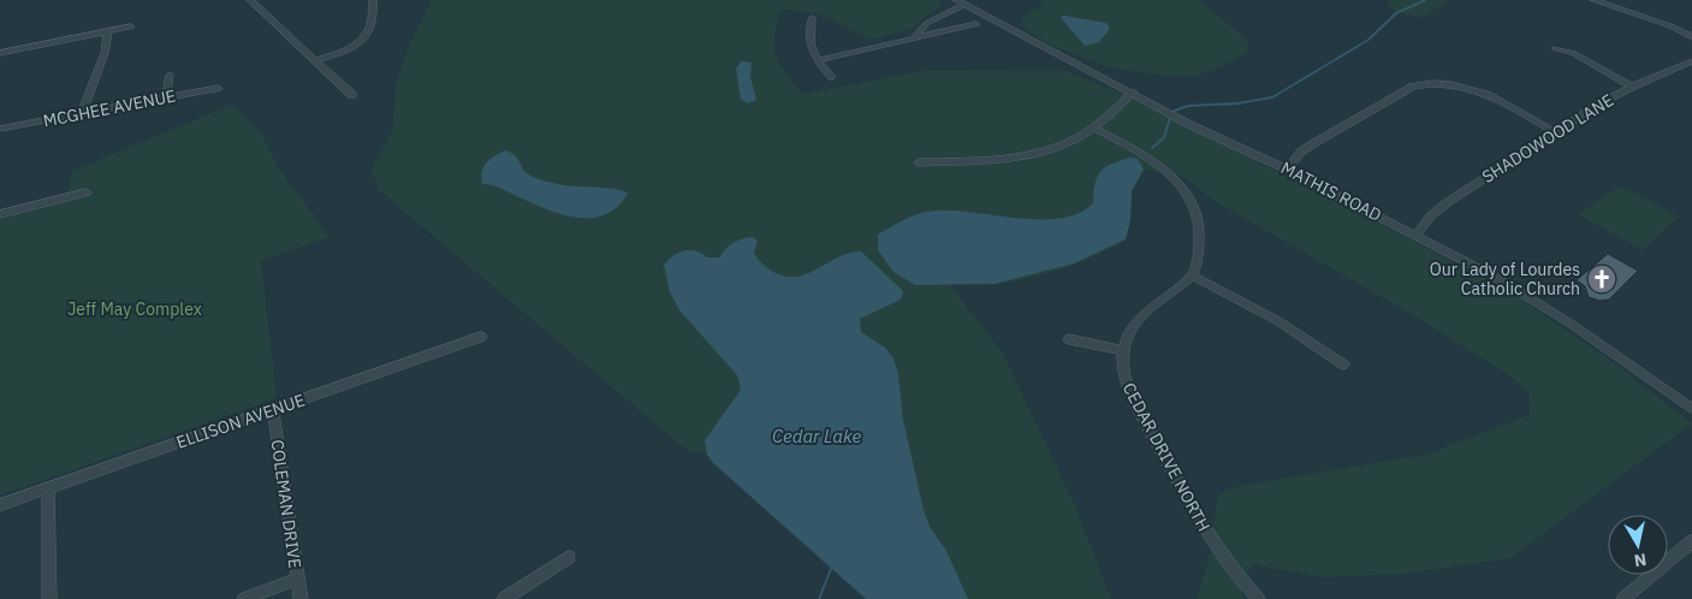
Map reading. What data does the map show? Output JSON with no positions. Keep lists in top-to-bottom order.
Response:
{
  "streets": {
    "street": [
      "MCGHEE AVENUE",
      "SHADOWOOD LANE",
      "MATHIS ROAD",
      "ELLISON AVENUE",
      "CEDAR DRIVE NORTH",
      "COLEMAN DRIVE"
    ]
  },
  "crossings": [
    ["SHADOWOOD LANE", "MATHIS ROAD"],
    ["ELLISON AVENUE", "COLEMAN DRIVE"]
  ],
  "water": ["Cedar Lake"],
  "parks": ["Jeff May Complex"],
  "places": {
    "church": ["Our Lady of Lourdes Catholic Church"]
  },
  "north": "bottom"
}
